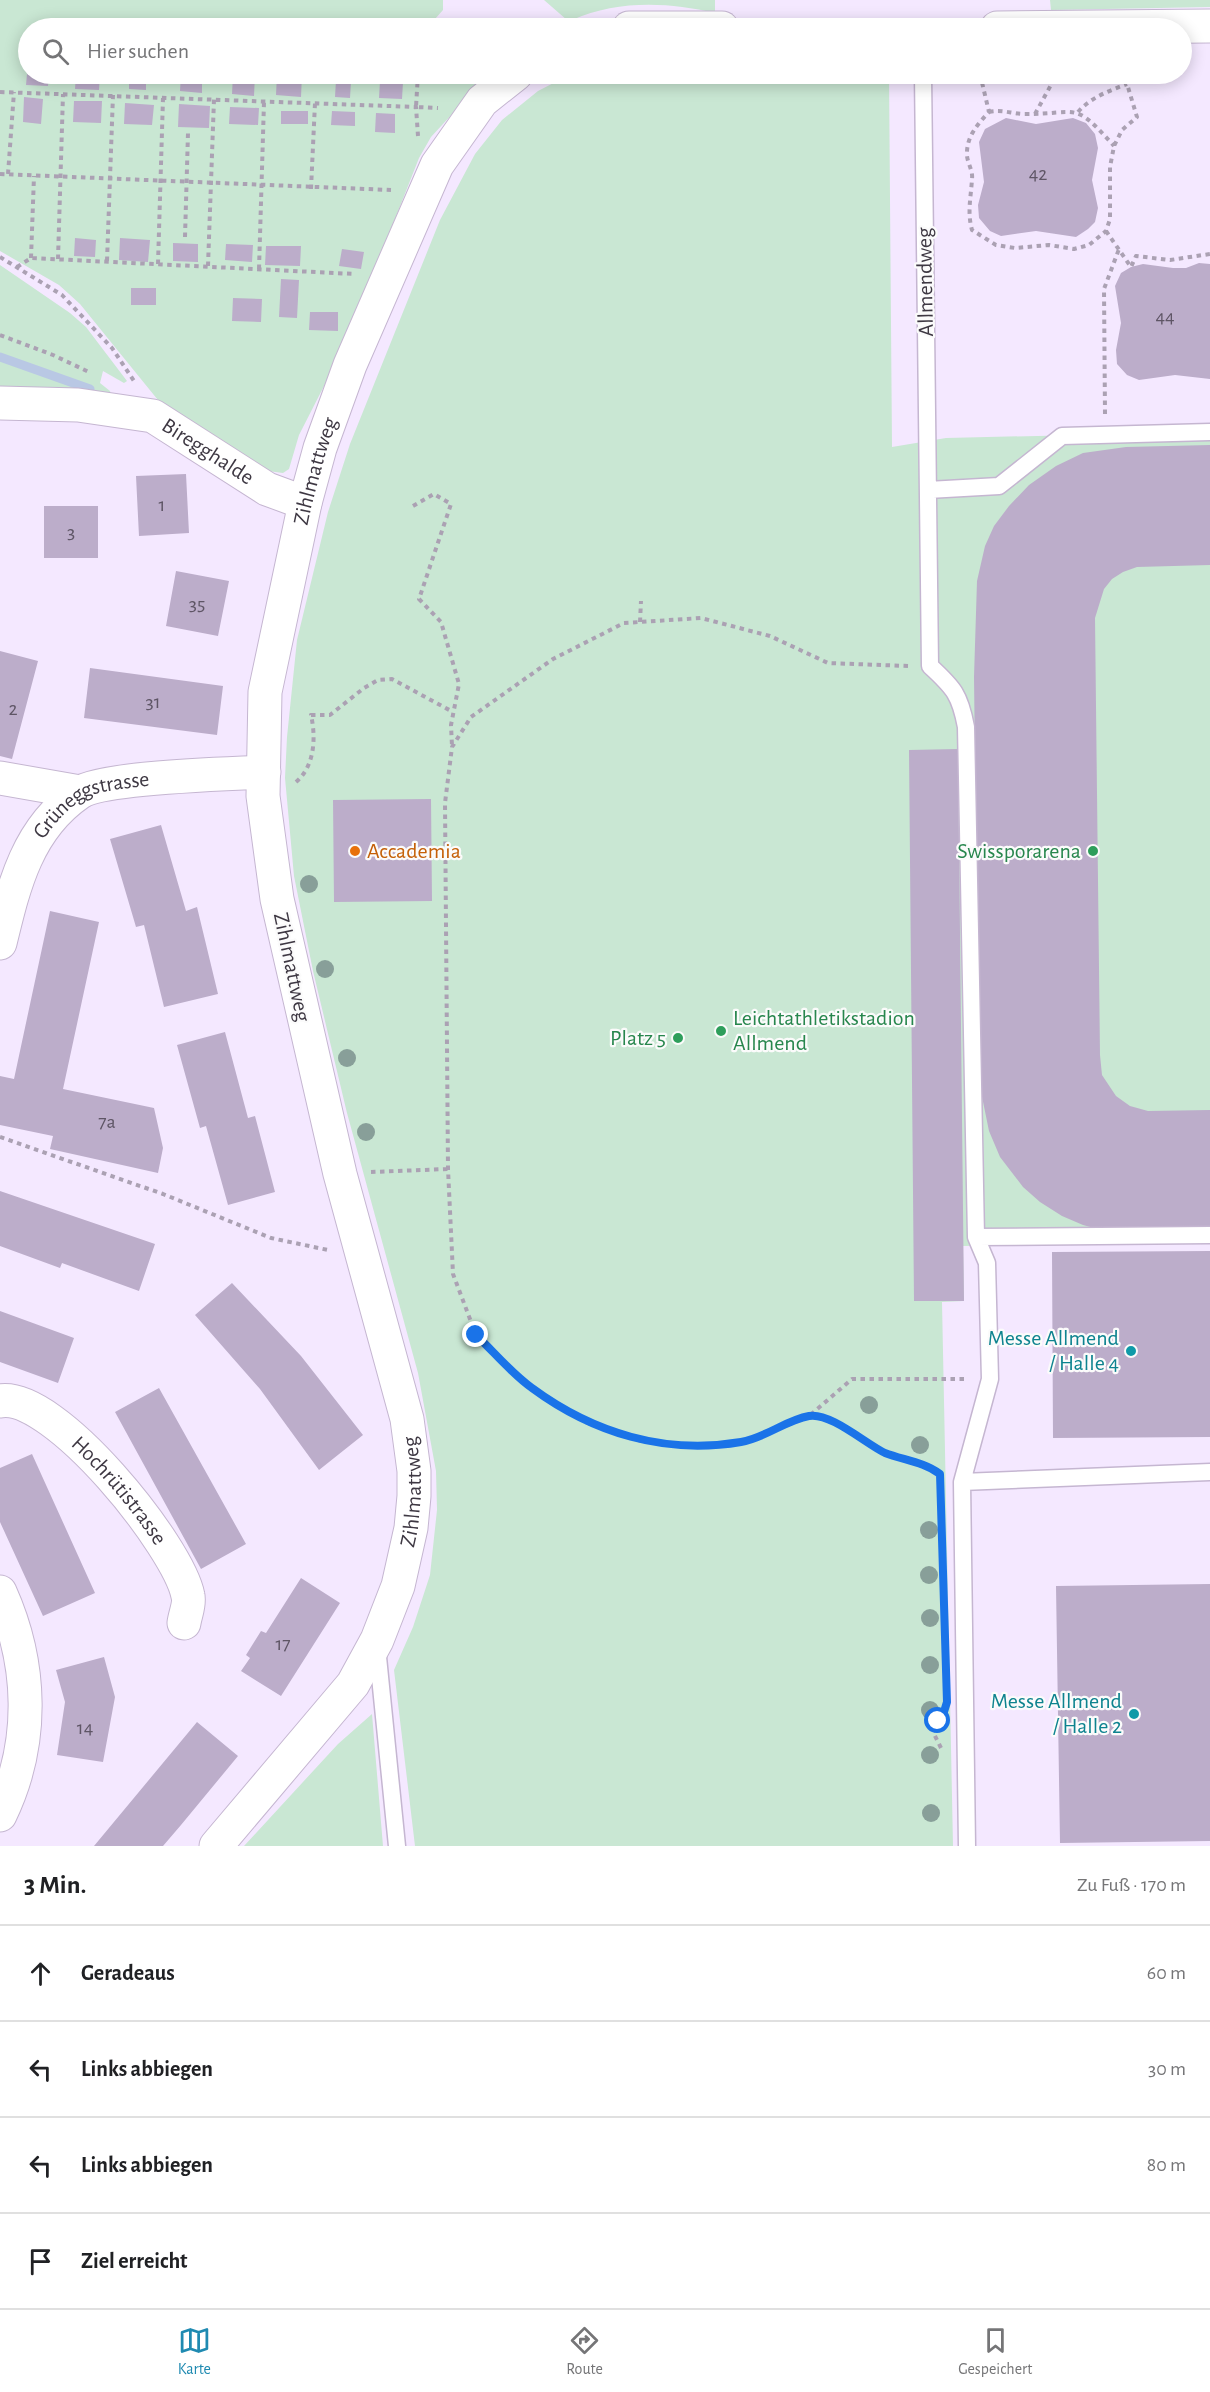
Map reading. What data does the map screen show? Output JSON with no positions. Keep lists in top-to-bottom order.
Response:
{
  "streets": {
    "street": [
      "Biregghalde",
      "Zihlmattweg",
      "Grüneggstrasse",
      "Hochrütistrasse"
    ],
    "lane": ["Allmendweg"]
  },
  "crossings": [
    ["Biregghalde", "Zihlmattweg"],
    ["Zihlmattweg", "Grüneggstrasse"]
  ],
  "places": [
    "Accademia",
    "Swissporarena",
    "Leichtathletikstadion Allmend",
    "Platz 5",
    "Messe Allmend / Halle 4",
    "Messe Allmend / Halle 2"
  ],
  "house_numbers": [
    "42",
    "44",
    "1",
    "3",
    "35",
    "31",
    "2",
    "7a",
    "17",
    "14"
  ],
  "page": {
    "search": "Hier suchen",
    "heading": ["3 Min.", "Zu Fuß · 170 m"],
    "list": [
      ["Geradeaus", "60 m"],
      ["Links abbiegen", "30 m"],
      ["Links abbiegen", "80 m"],
      "Ziel erreicht"
    ],
    "nav": ["Karte", "Route", "Gespeichert"]
  }
}
